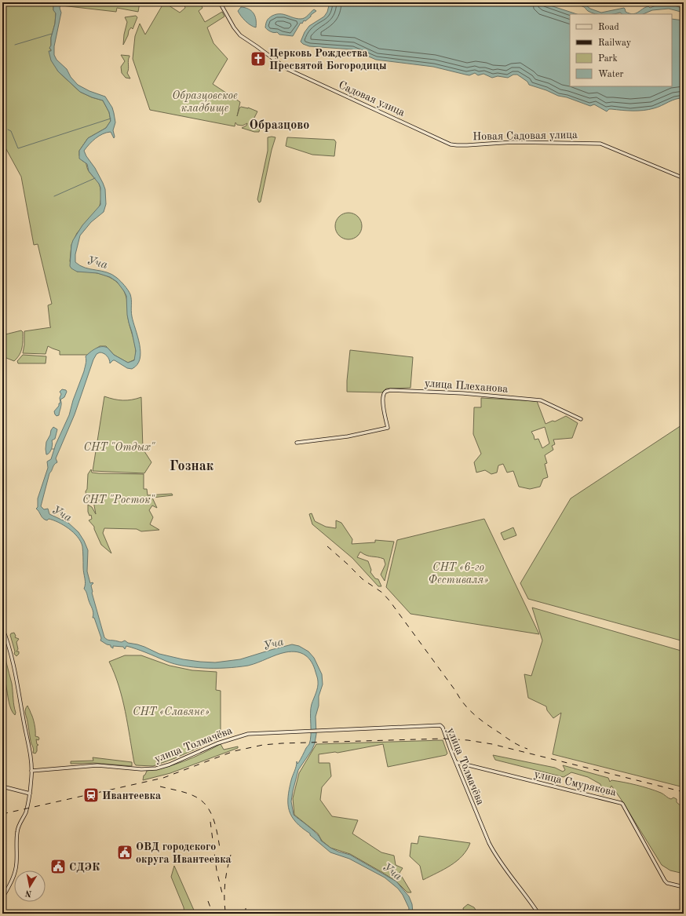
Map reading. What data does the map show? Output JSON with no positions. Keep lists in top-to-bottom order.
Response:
{
  "streets": {
    "street": [
      "Садовая улица",
      "Новая Садовая улица",
      "улица Плеханова",
      "улица Толмачёва",
      "улица Смурякова"
    ]
  },
  "crossings": [
    ["Садовая улица", "Новая Садовая улица"],
    ["улица Толмачёва", "улица Смурякова"]
  ],
  "districts": ["Образцово", "Гознак"],
  "water": ["Уча"],
  "parks": [
    "Образцовское кладбище",
    "СНТ \"Отдых\"",
    "СНТ \"Росток\"",
    "СНТ «6-го Фестиваля»",
    "СНТ «Славяне»"
  ],
  "places": {
    "church": ["Церковь Рождества Пресвятой Богородицы"],
    "station": ["Ивантеевка"],
    "public building": ["ОВД городского округа Ивантеевка", "СДЭК"]
  },
  "legend": [
    "Road",
    "Railway",
    "Park",
    "Water"
  ],
  "north": "bottom"
}
